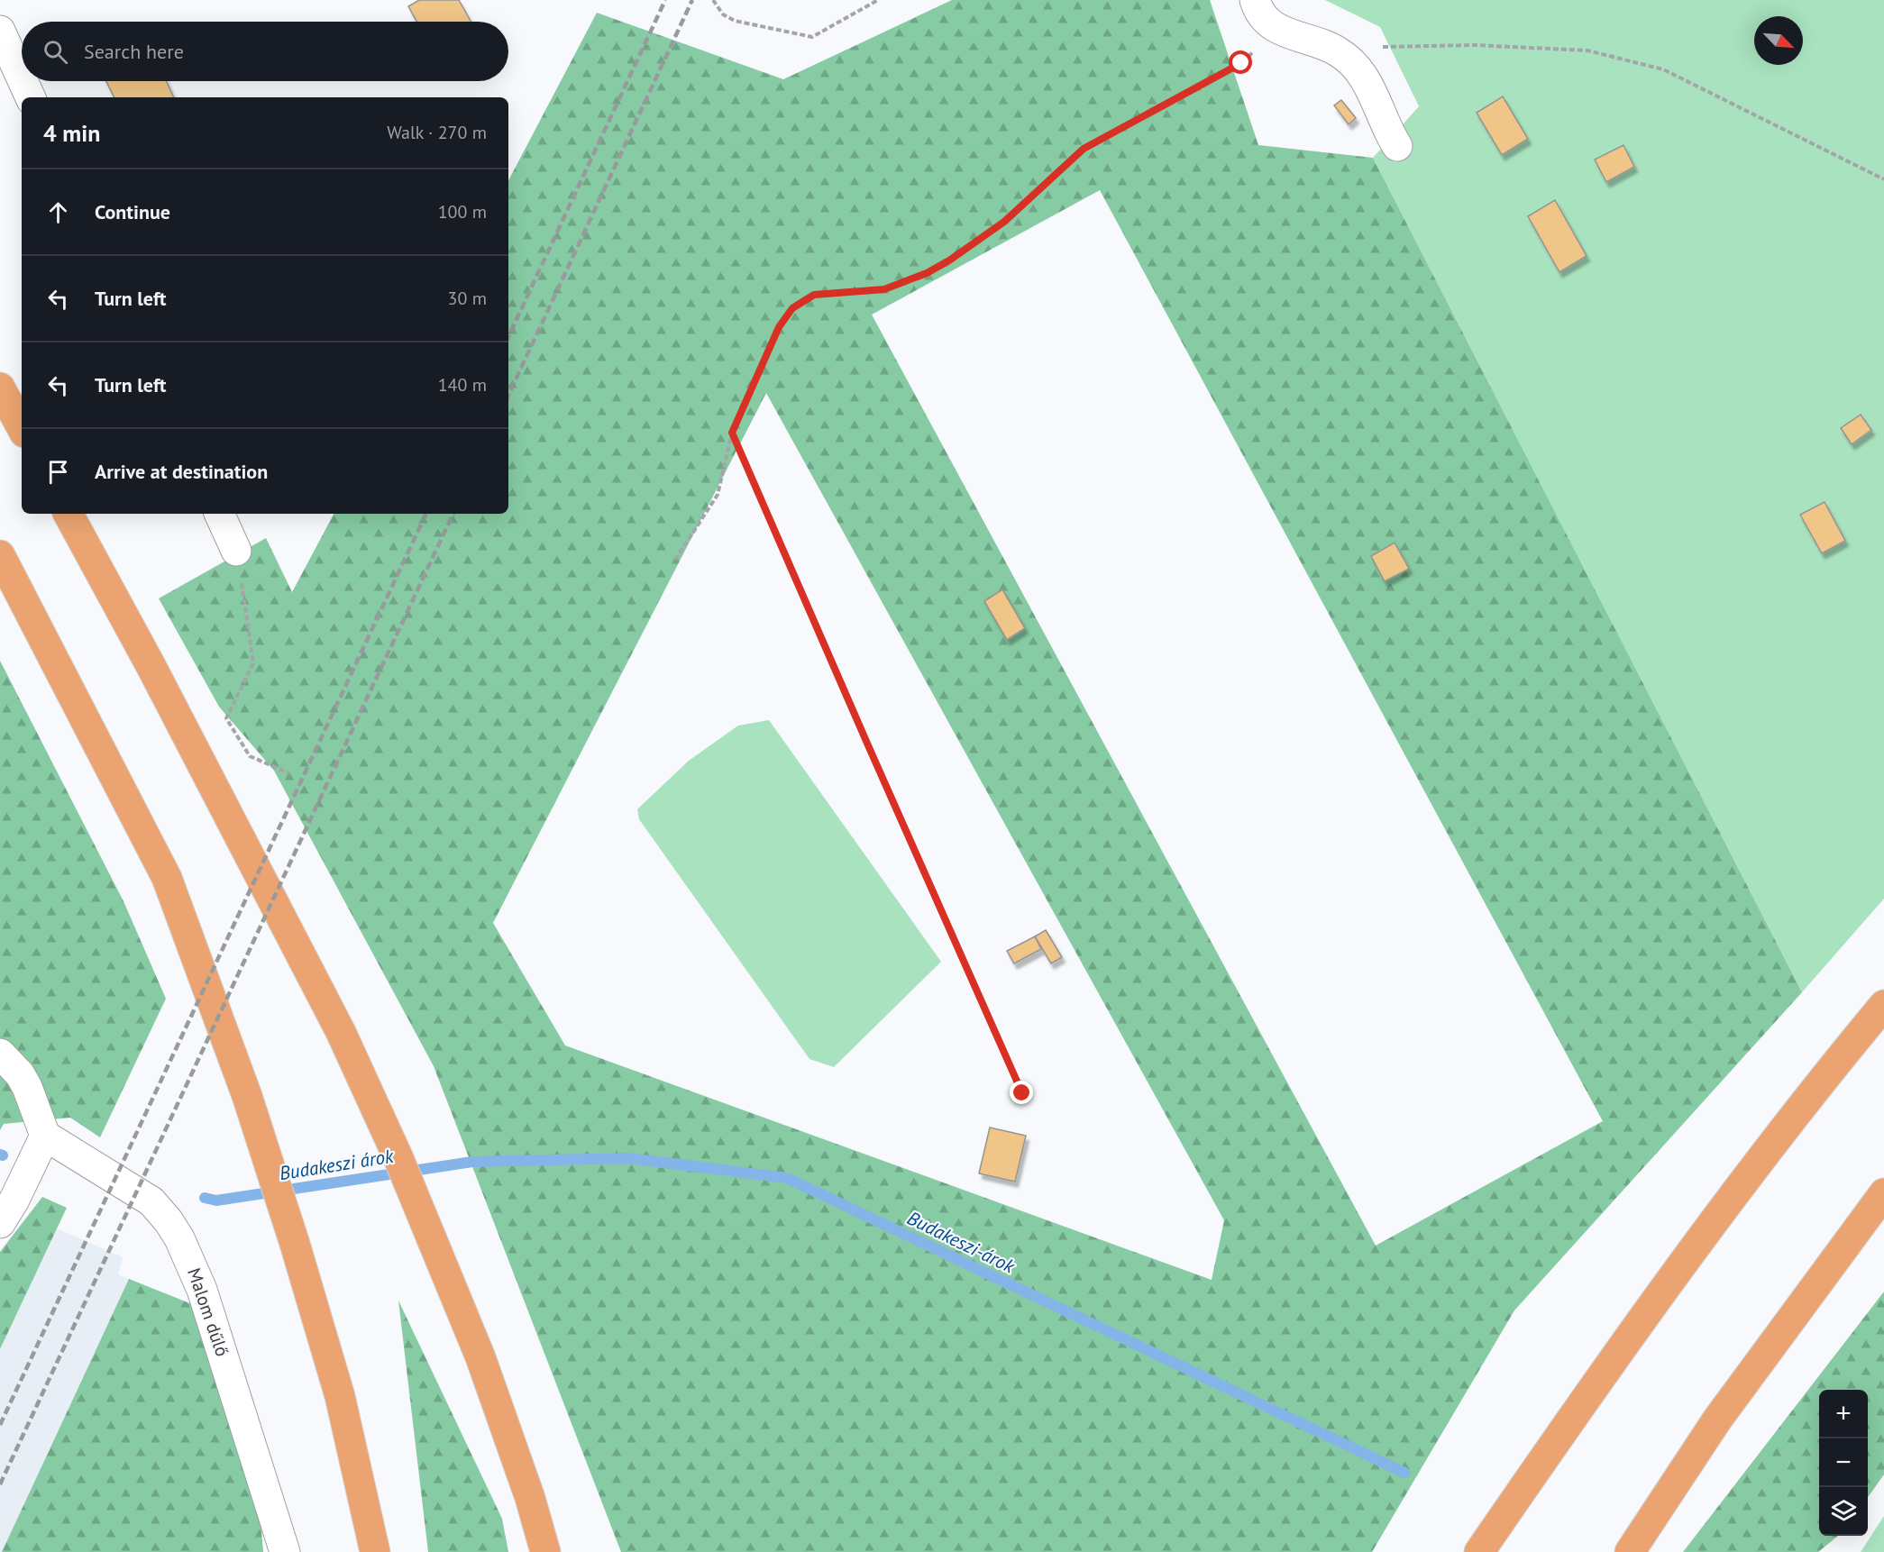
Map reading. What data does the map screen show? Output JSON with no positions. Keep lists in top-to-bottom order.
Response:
{
  "streets": {
    "street": ["Malom dűlő"]
  },
  "water": ["Budakeszi árok", "Budakeszi-árok"],
  "north": "bottom right",
  "page": {
    "search": "Search here",
    "heading": ["4 min", "Walk · 270 m"],
    "list": [
      ["Continue", "100 m"],
      ["Turn left", "30 m"],
      ["Turn left", "140 m"],
      "Arrive at destination"
    ],
    "map_buttons": ["+", "−"]
  }
}
